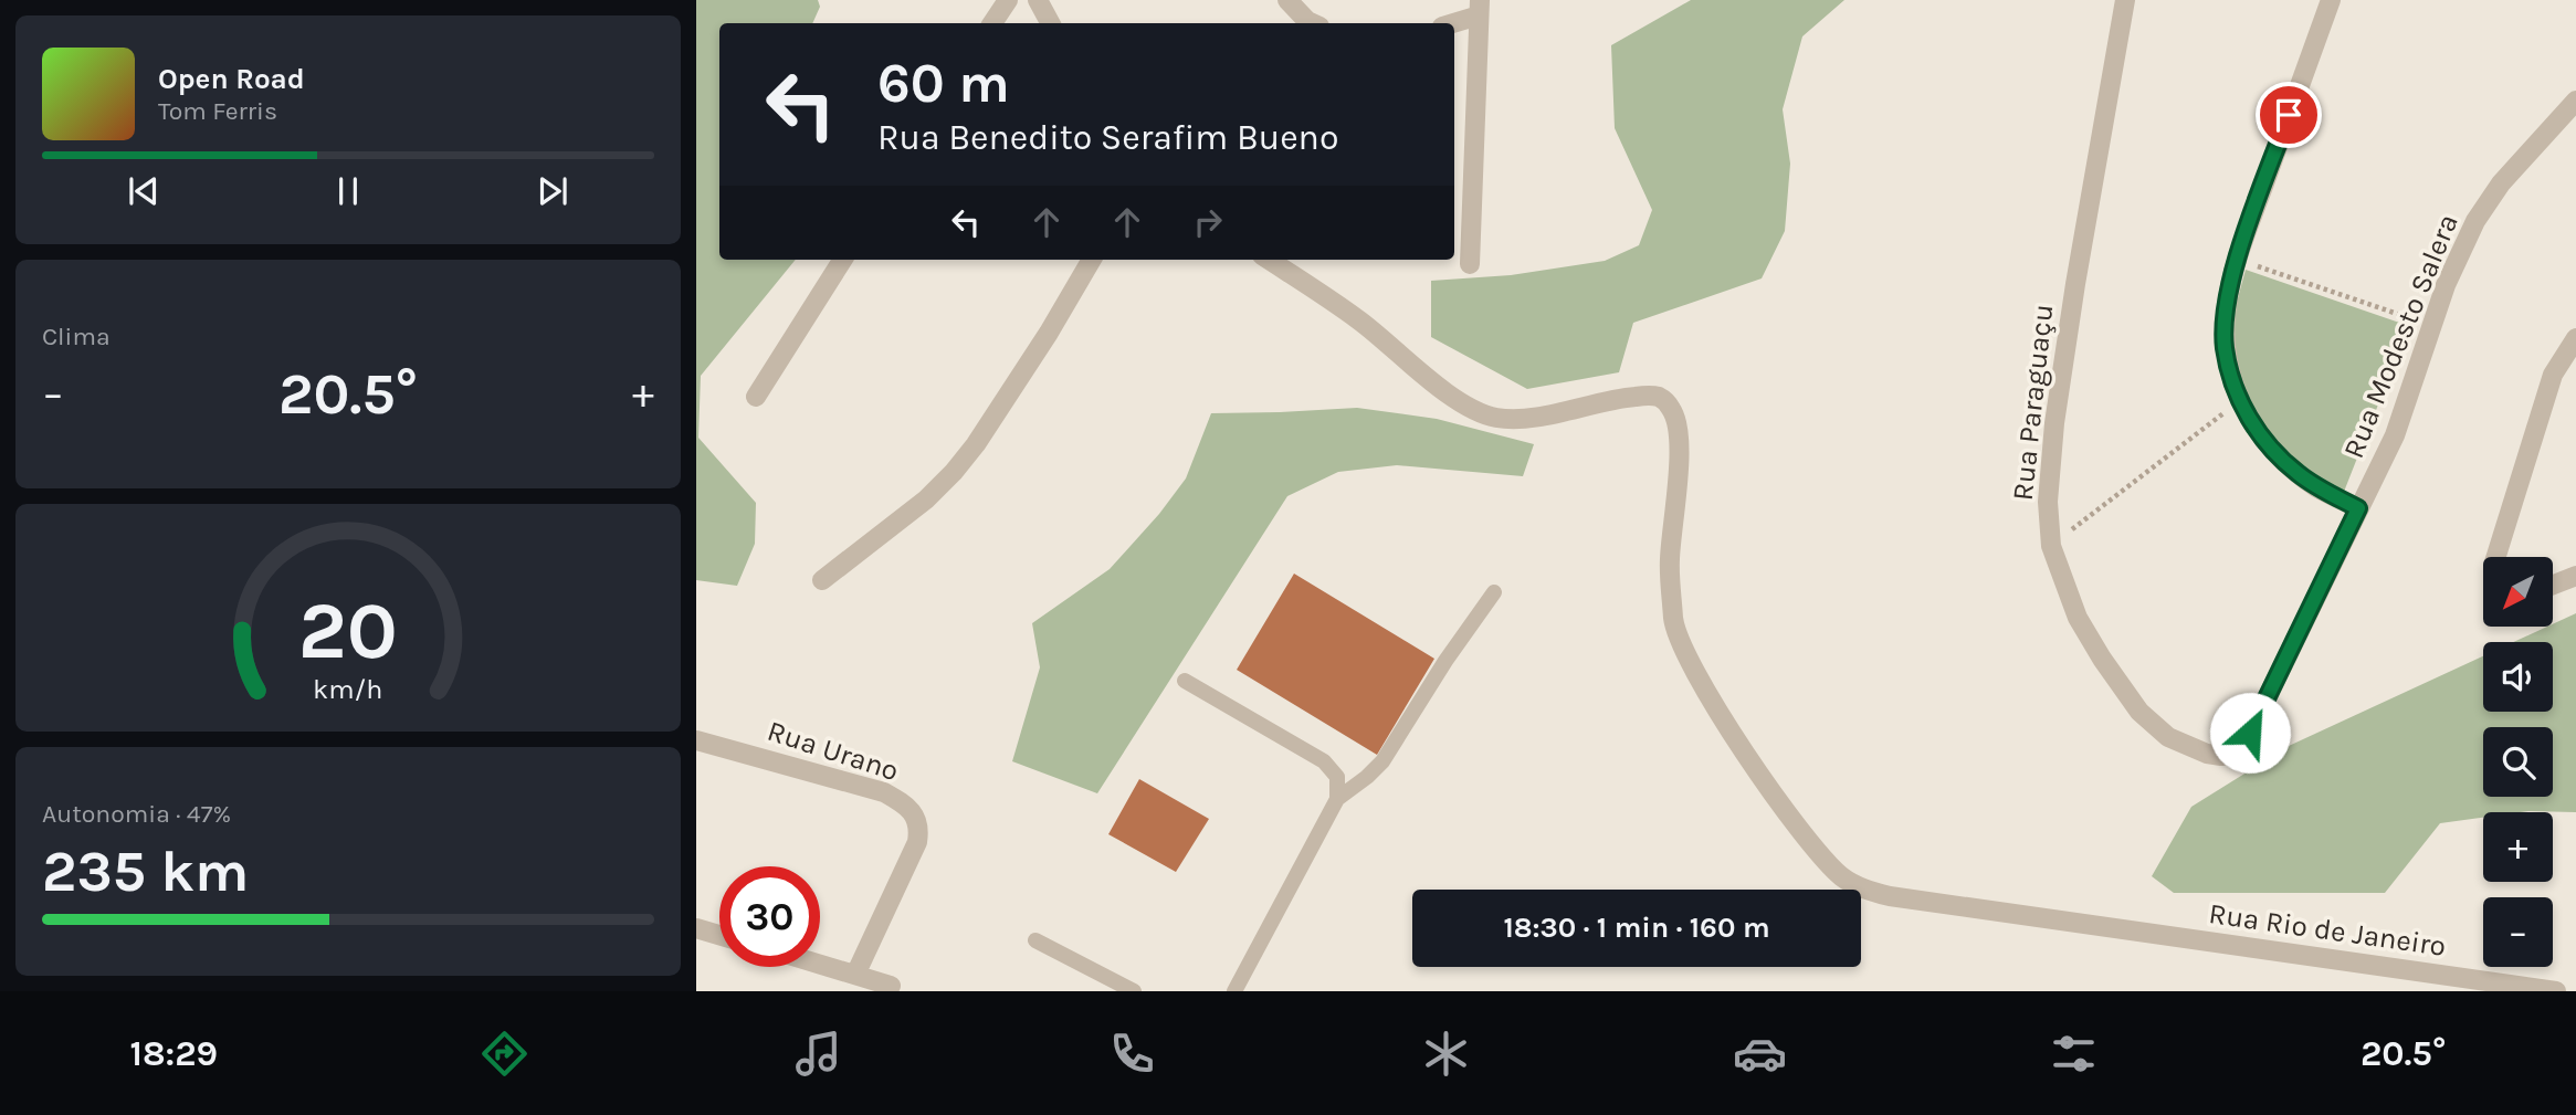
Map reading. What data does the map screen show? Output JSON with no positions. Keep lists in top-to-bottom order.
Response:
{
  "streets": {
    "street": [
      "Rua Modesto Salera",
      "Rua Paraguaçu",
      "Rua Urano",
      "Rua Rio de Janeiro"
    ]
  },
  "crossings": [
    ["Rua Modesto Salera", "Rua Paraguaçu"]
  ],
  "north": "bottom left",
  "page": {
    "turn": ["60 m", "Rua Benedito Serafim Bueno"],
    "song": ["Open Road", "Tom Ferris"],
    "tile": [
      "Clima",
      ["Autonomia · 47%", "235 km"]
    ],
    "heat": ["−", "20.5°", "+"],
    "map_buttons": ["+", "−"],
    "limit": "30",
    "trip": "18:30 · 1 min · 160 m",
    "tabs": ["18:29", "20.5°"],
    "gauge": ["20", "km/h"]
  }
}
